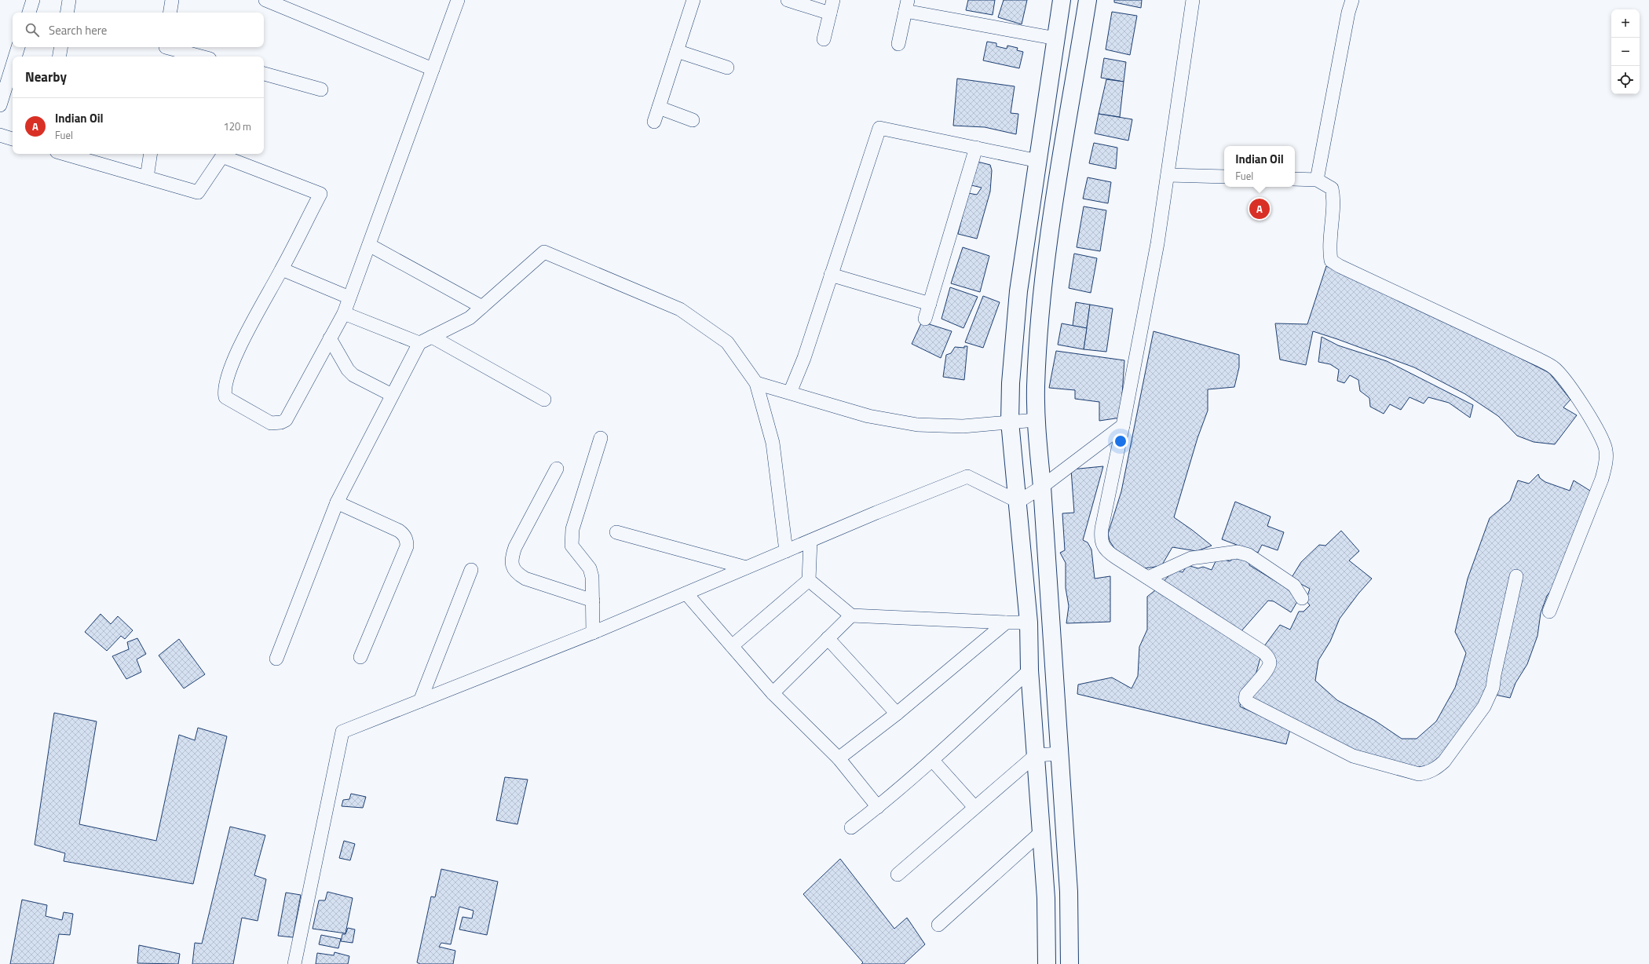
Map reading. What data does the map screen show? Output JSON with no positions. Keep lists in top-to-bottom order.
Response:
{
  "page": {
    "map_buttons": ["+", "−"],
    "search": "Search here",
    "heading": "Nearby",
    "list": [
      {
        "mark": "A",
        "name": "Indian Oil",
        "note": "Fuel",
        "value": "120 m"
      }
    ],
    "popup": ["Indian Oil", "Fuel"],
    "pins": "A"
  }
}
